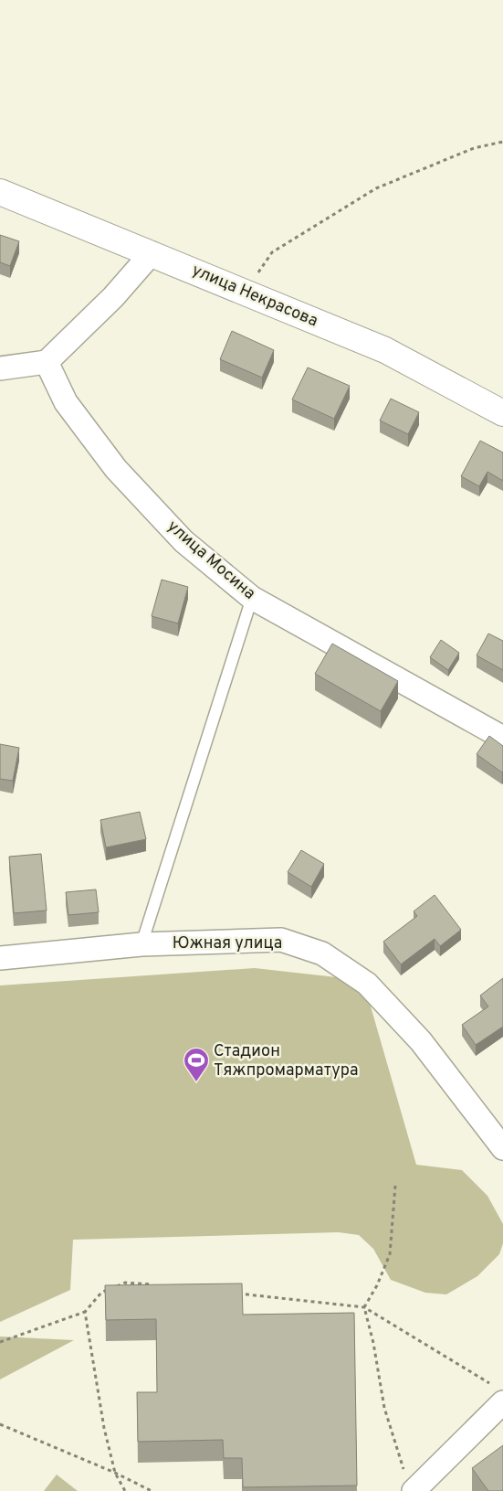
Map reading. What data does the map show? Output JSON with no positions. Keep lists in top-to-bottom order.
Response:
{
  "streets": {
    "main road": ["улица Некрасова"],
    "street": ["улица Мосина", "Южная улица"]
  },
  "places": {
    "sports": ["Стадион Тяжпромарматура"]
  }
}
